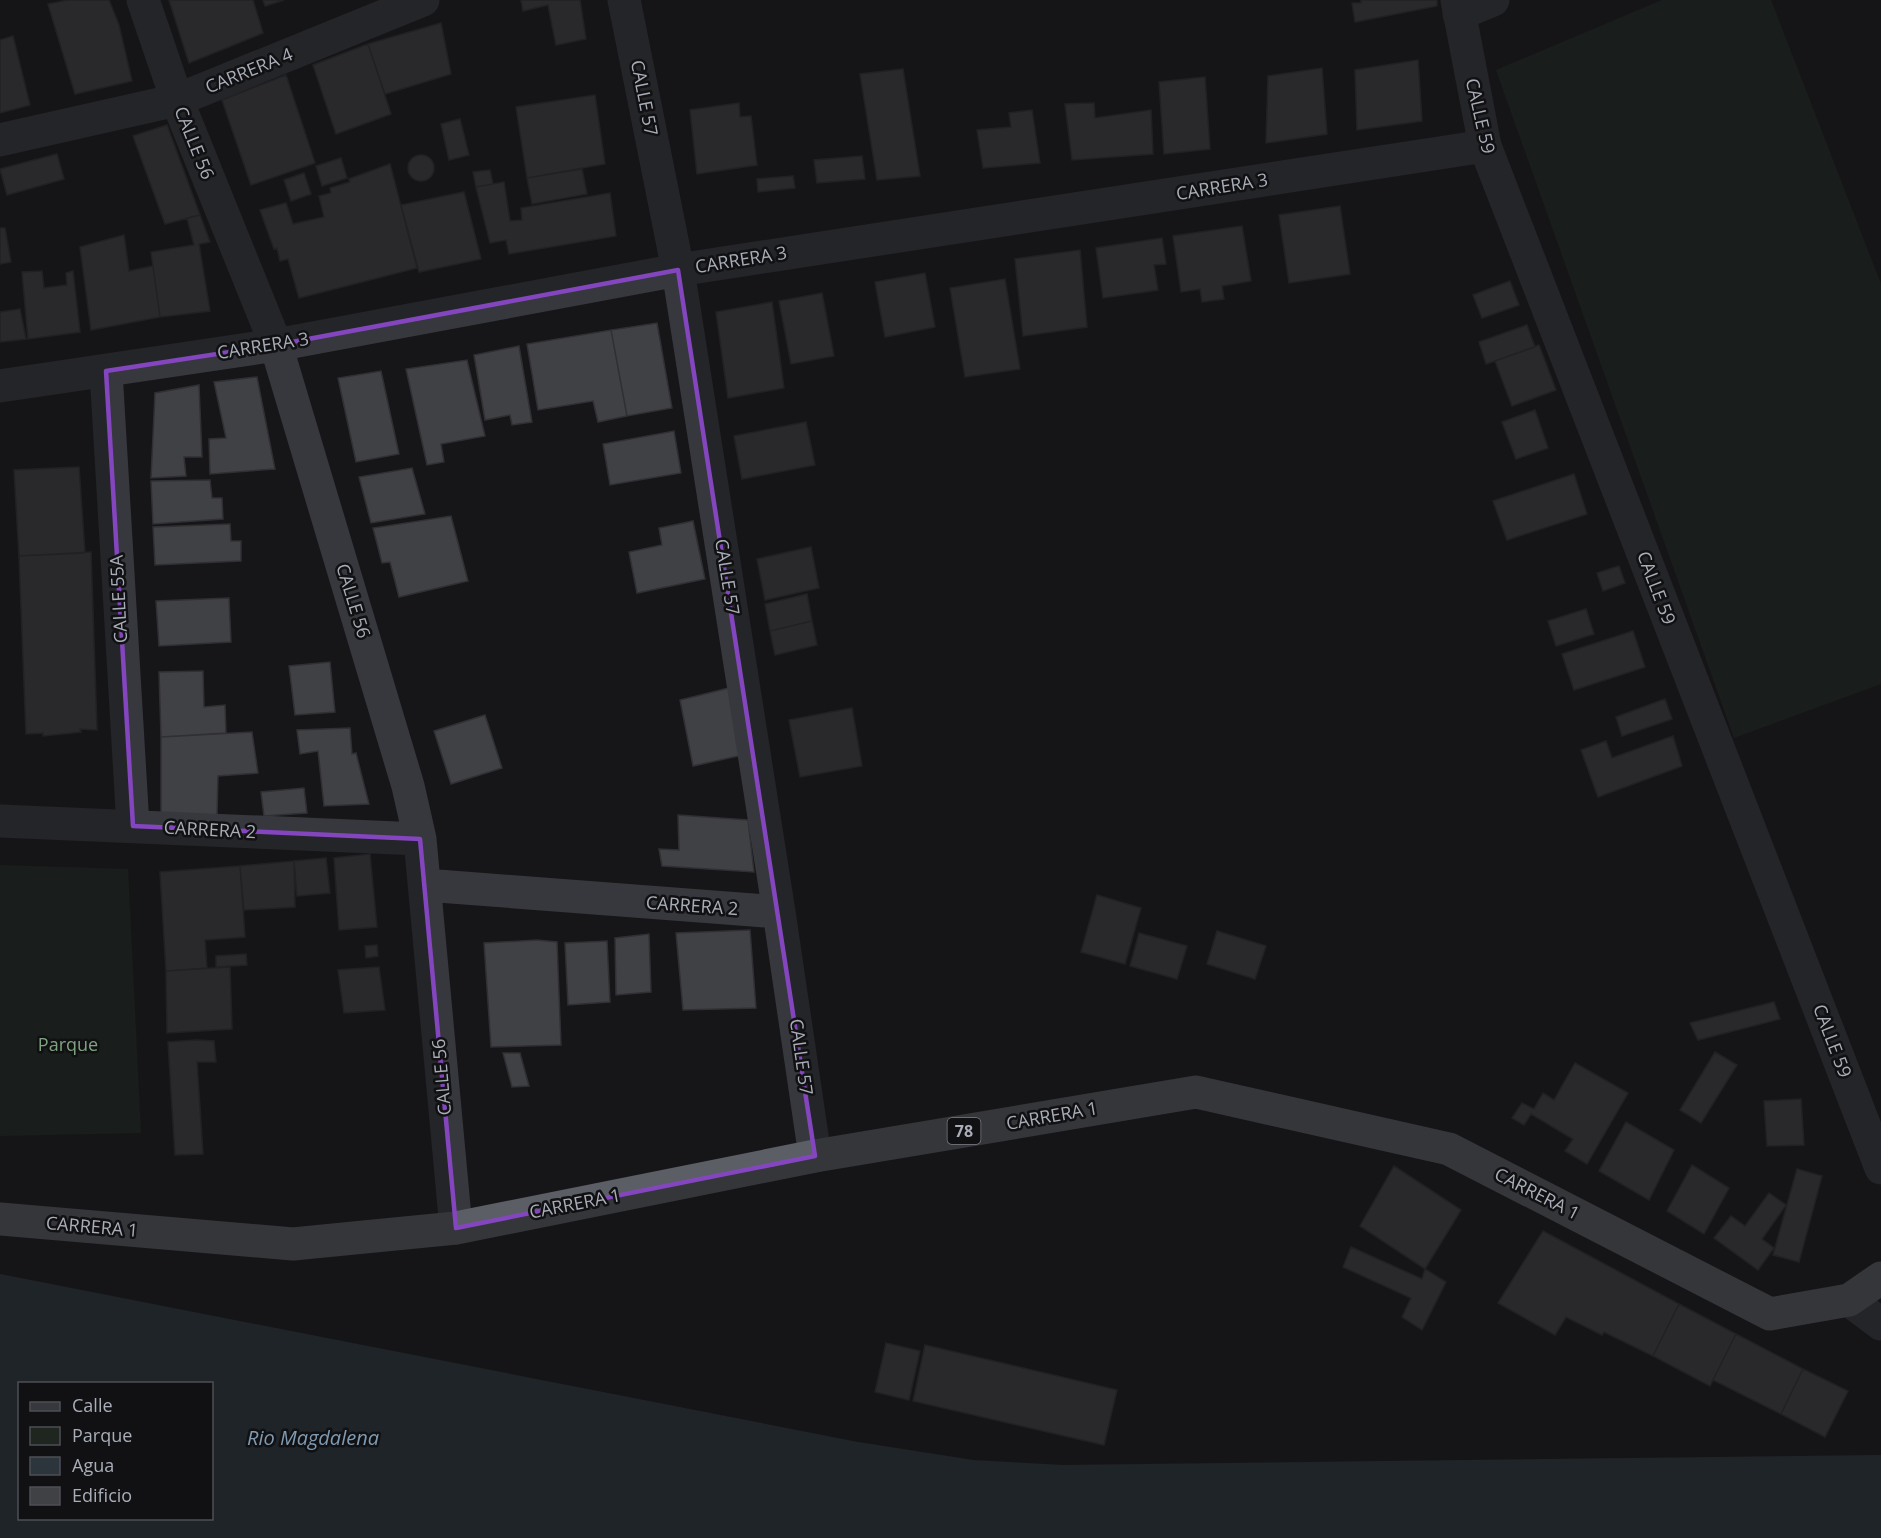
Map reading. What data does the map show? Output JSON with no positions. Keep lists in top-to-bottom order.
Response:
{
  "streets": {
    "highway": ["CARRERA 1", "78"],
    "street": [
      "CARRERA 4",
      "CALLE 57",
      "CALLE 59",
      "CALLE 56",
      "CARRERA 3",
      "CALLE 55A",
      "CARRERA 2"
    ]
  },
  "crossings": [
    ["CARRERA 4", "CALLE 56"],
    ["CALLE 57", "CARRERA 3"],
    ["CALLE 57", "CARRERA 2"],
    ["CALLE 57", "CARRERA 1"],
    ["CALLE 59", "CARRERA 3"],
    ["CALLE 56", "CARRERA 3"],
    ["CALLE 56", "CARRERA 2"],
    ["CALLE 56", "CARRERA 1"],
    ["CARRERA 3", "CALLE 55A"],
    ["CALLE 55A", "CARRERA 2"]
  ],
  "water": ["Rio Magdalena"],
  "parks": ["Parque"],
  "legend": [
    "Calle",
    "Parque",
    "Agua",
    "Edificio"
  ]
}
